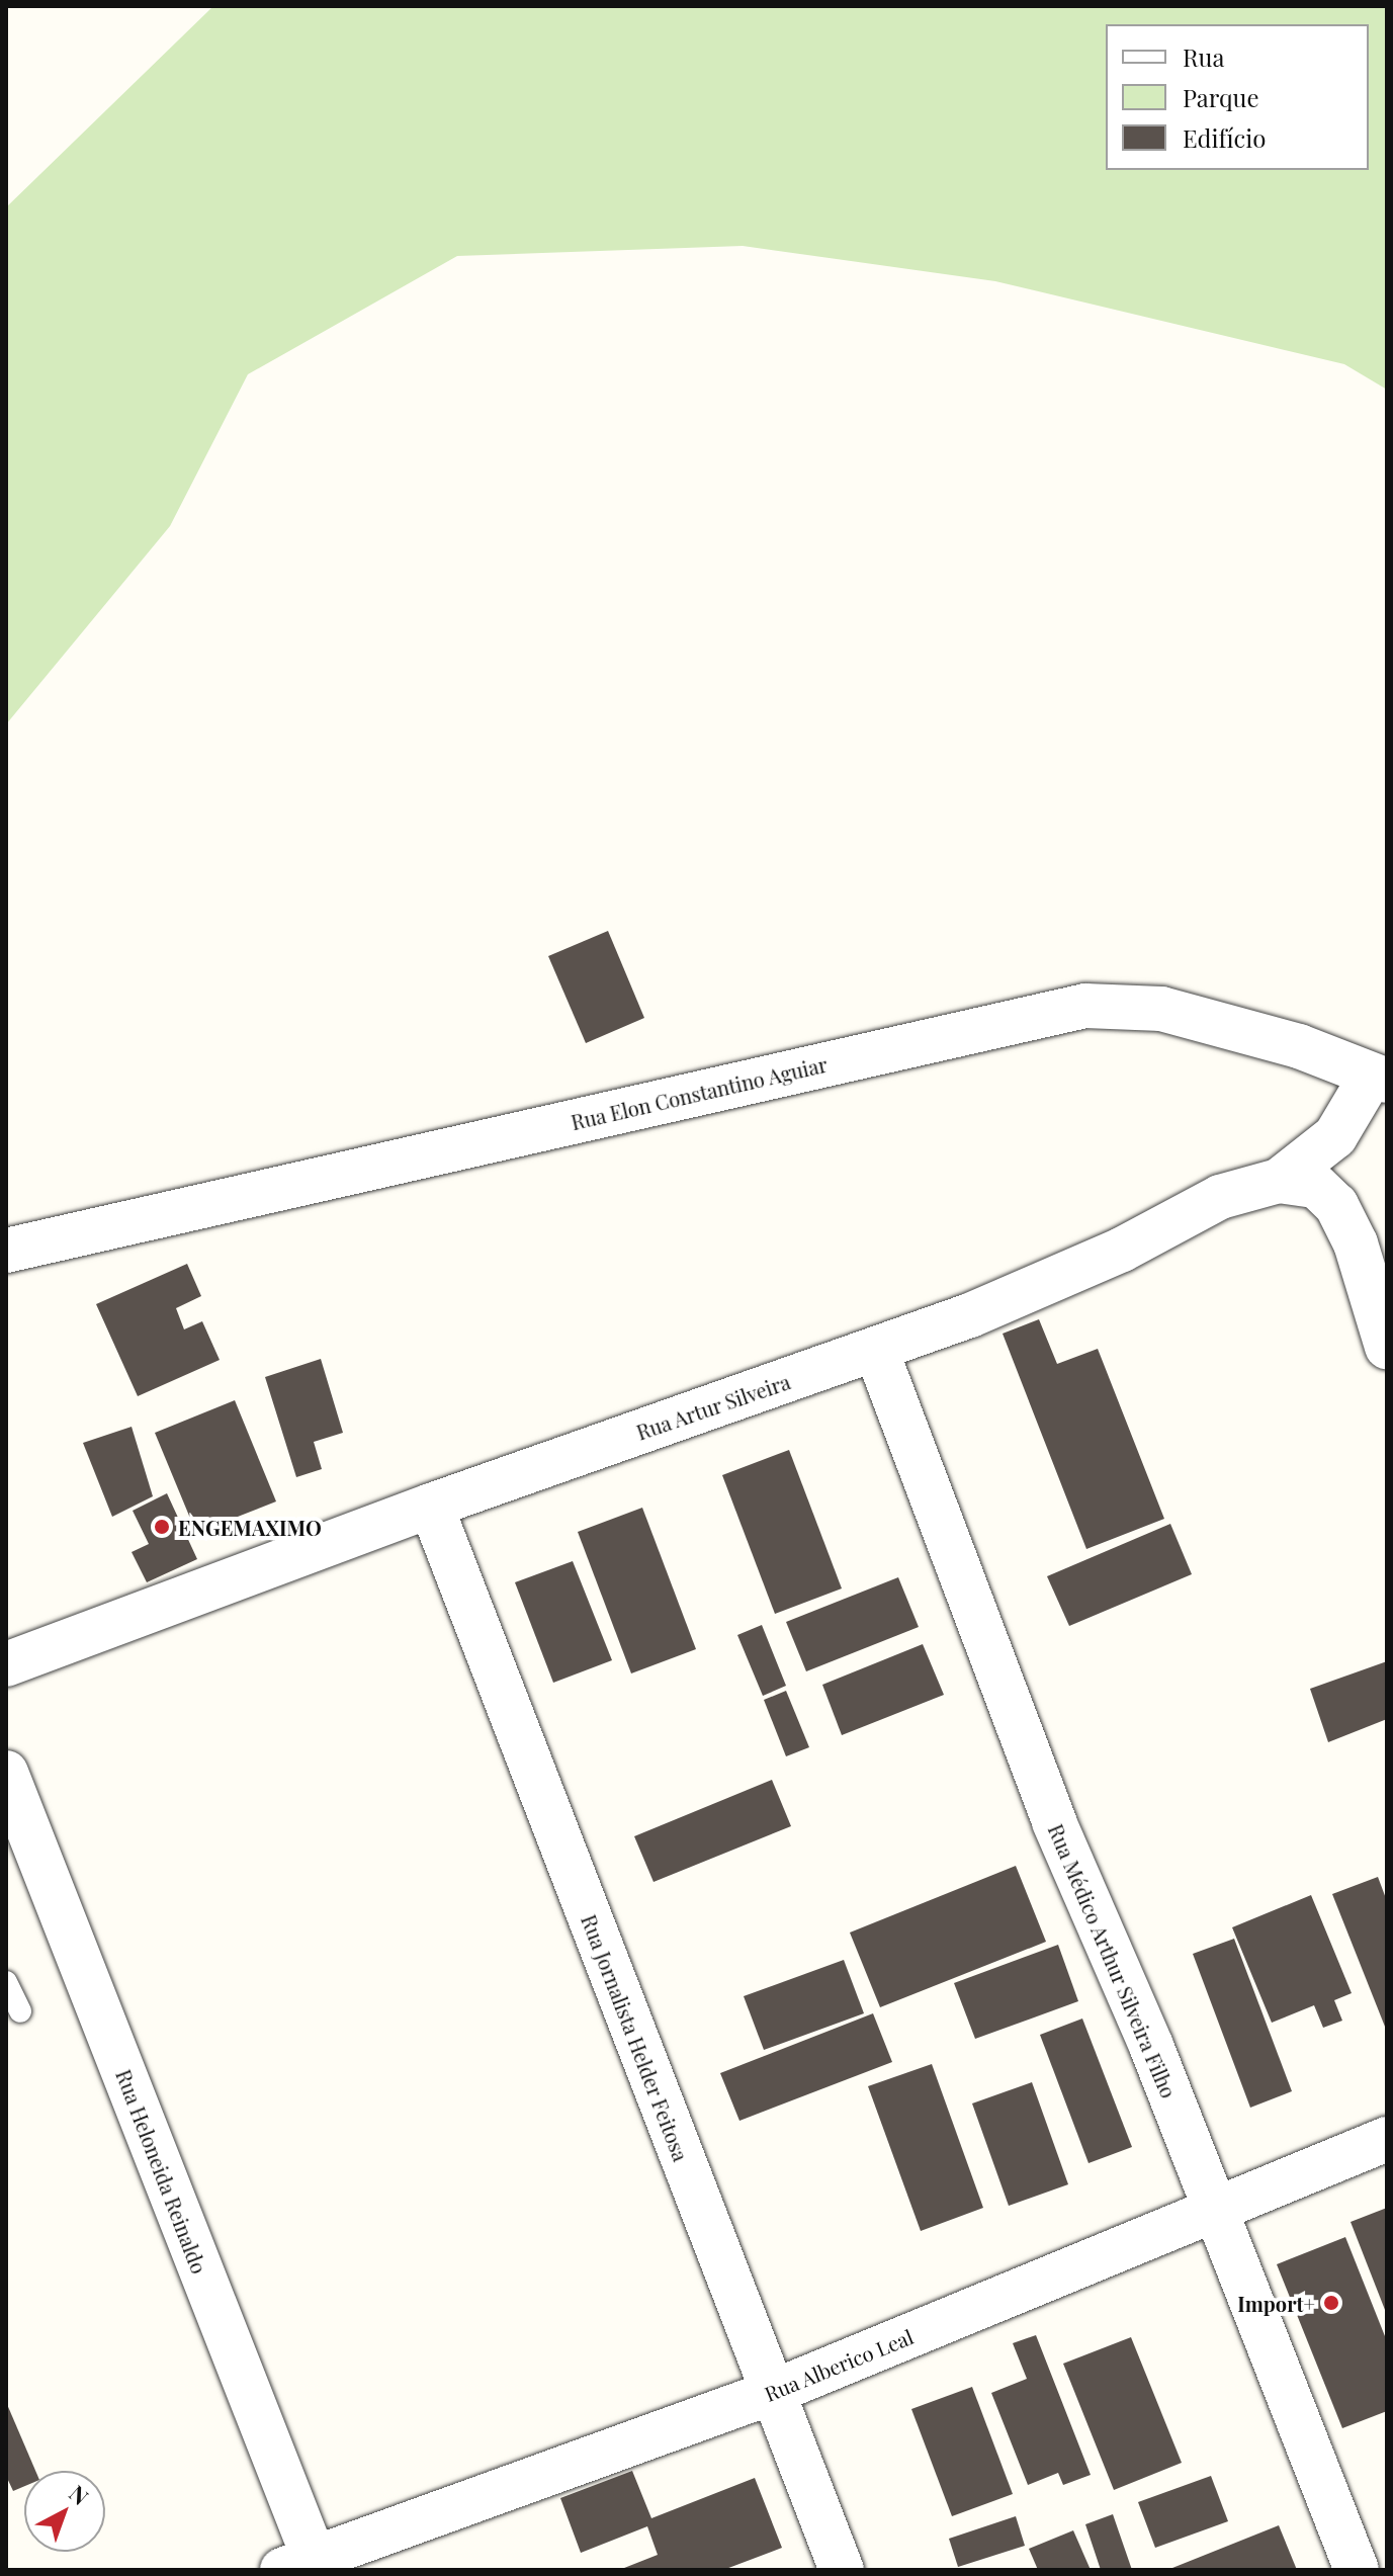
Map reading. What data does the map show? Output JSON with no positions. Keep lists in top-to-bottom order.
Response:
{
  "streets": {
    "street": [
      "Rua Elon Constantino Aguiar",
      "Rua Artur Silveira",
      "Rua Médico Arthur Silveira Filho",
      "Rua Jornalista Helder Feitosa",
      "Rua Heloneida Reinaldo",
      "Rua Alberico Leal"
    ]
  },
  "crossings": [
    ["Rua Elon Constantino Aguiar", "Rua Artur Silveira"],
    ["Rua Artur Silveira", "Rua Médico Arthur Silveira Filho"],
    ["Rua Artur Silveira", "Rua Jornalista Helder Feitosa"],
    ["Rua Médico Arthur Silveira Filho", "Rua Alberico Leal"],
    ["Rua Jornalista Helder Feitosa", "Rua Alberico Leal"],
    ["Rua Heloneida Reinaldo", "Rua Alberico Leal"]
  ],
  "places": ["ENGEMAXIMO", "Import+"],
  "legend": ["Rua", "Parque", "Edifício"],
  "north": "top right"
}
